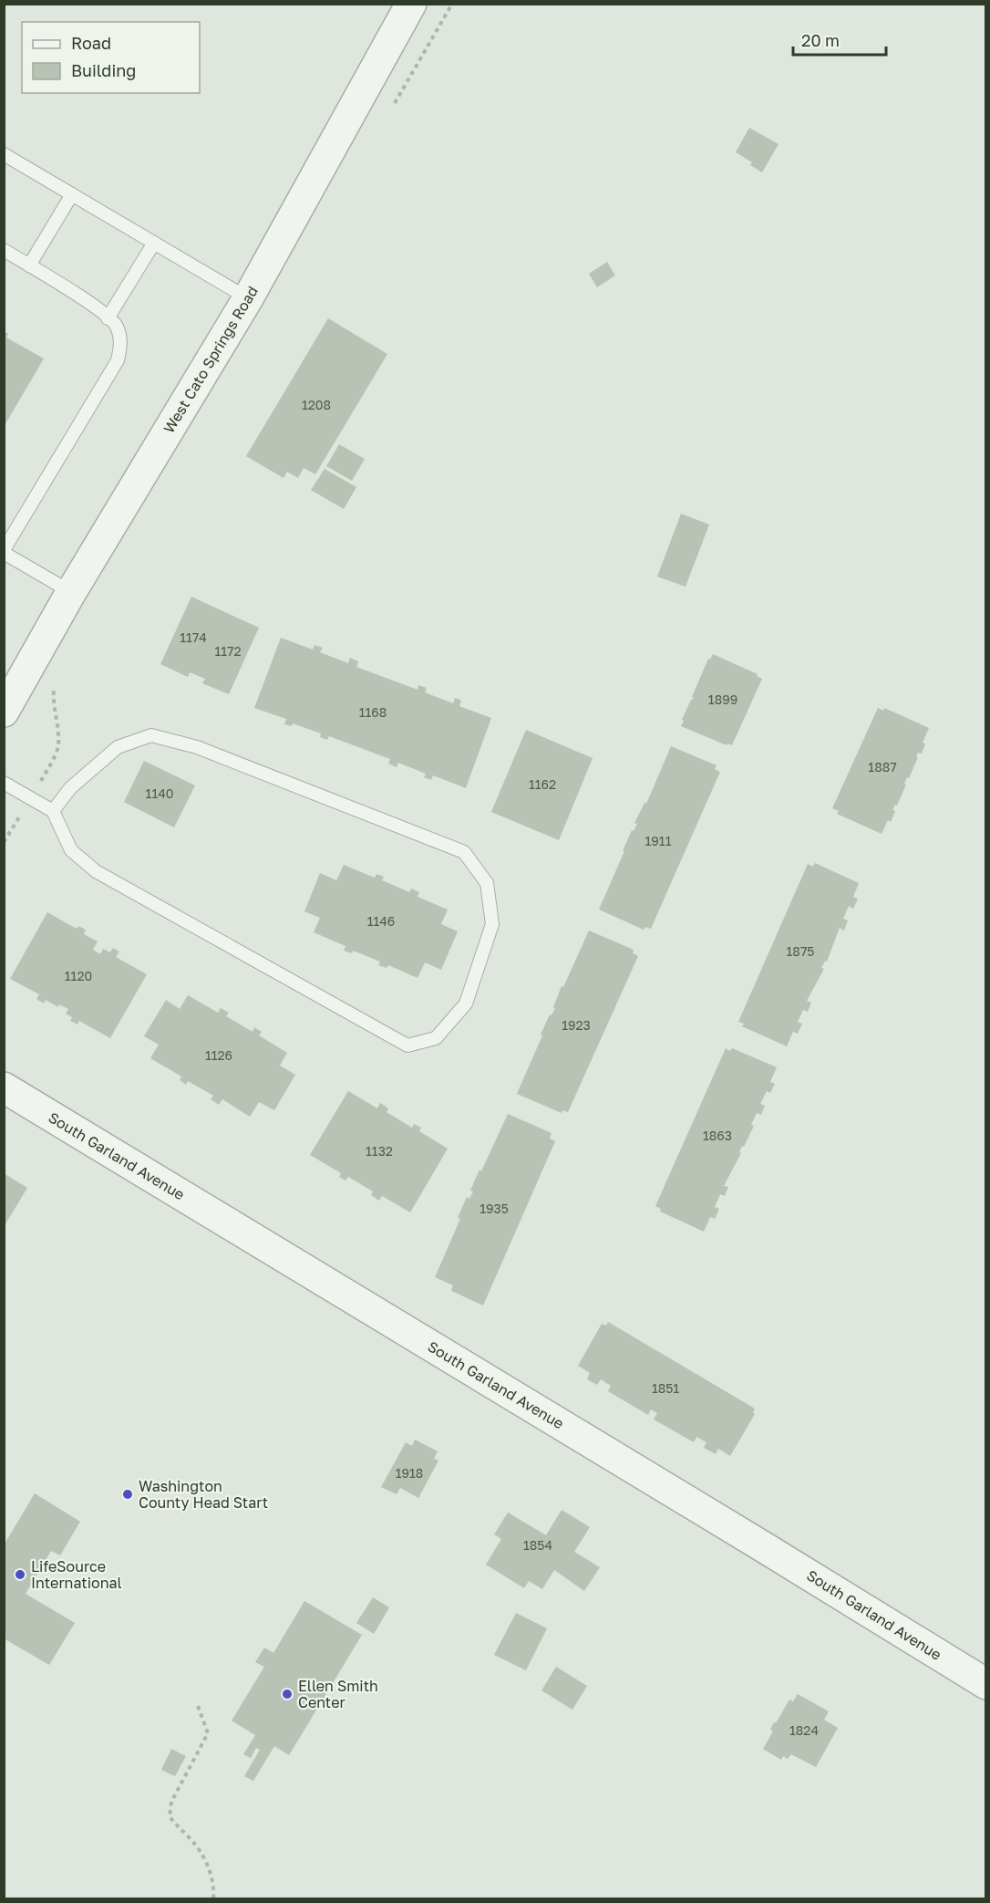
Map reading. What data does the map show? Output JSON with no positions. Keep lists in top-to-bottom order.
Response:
{
  "streets": {
    "street": ["West Cato Springs Road", "South Garland Avenue"]
  },
  "places": ["Washington County Head Start", "LifeSource International", "Ellen Smith Center"],
  "house_numbers": [
    "1208",
    "1174",
    "1172",
    "1899",
    "1168",
    "1887",
    "1162",
    "1140",
    "1911",
    "1146",
    "1875",
    "1120",
    "1923",
    "1126",
    "1863",
    "1132",
    "1935",
    "1851",
    "1918",
    "1854",
    "1824"
  ],
  "legend": ["Road", "Building"],
  "scale_bar": "20 m"
}
